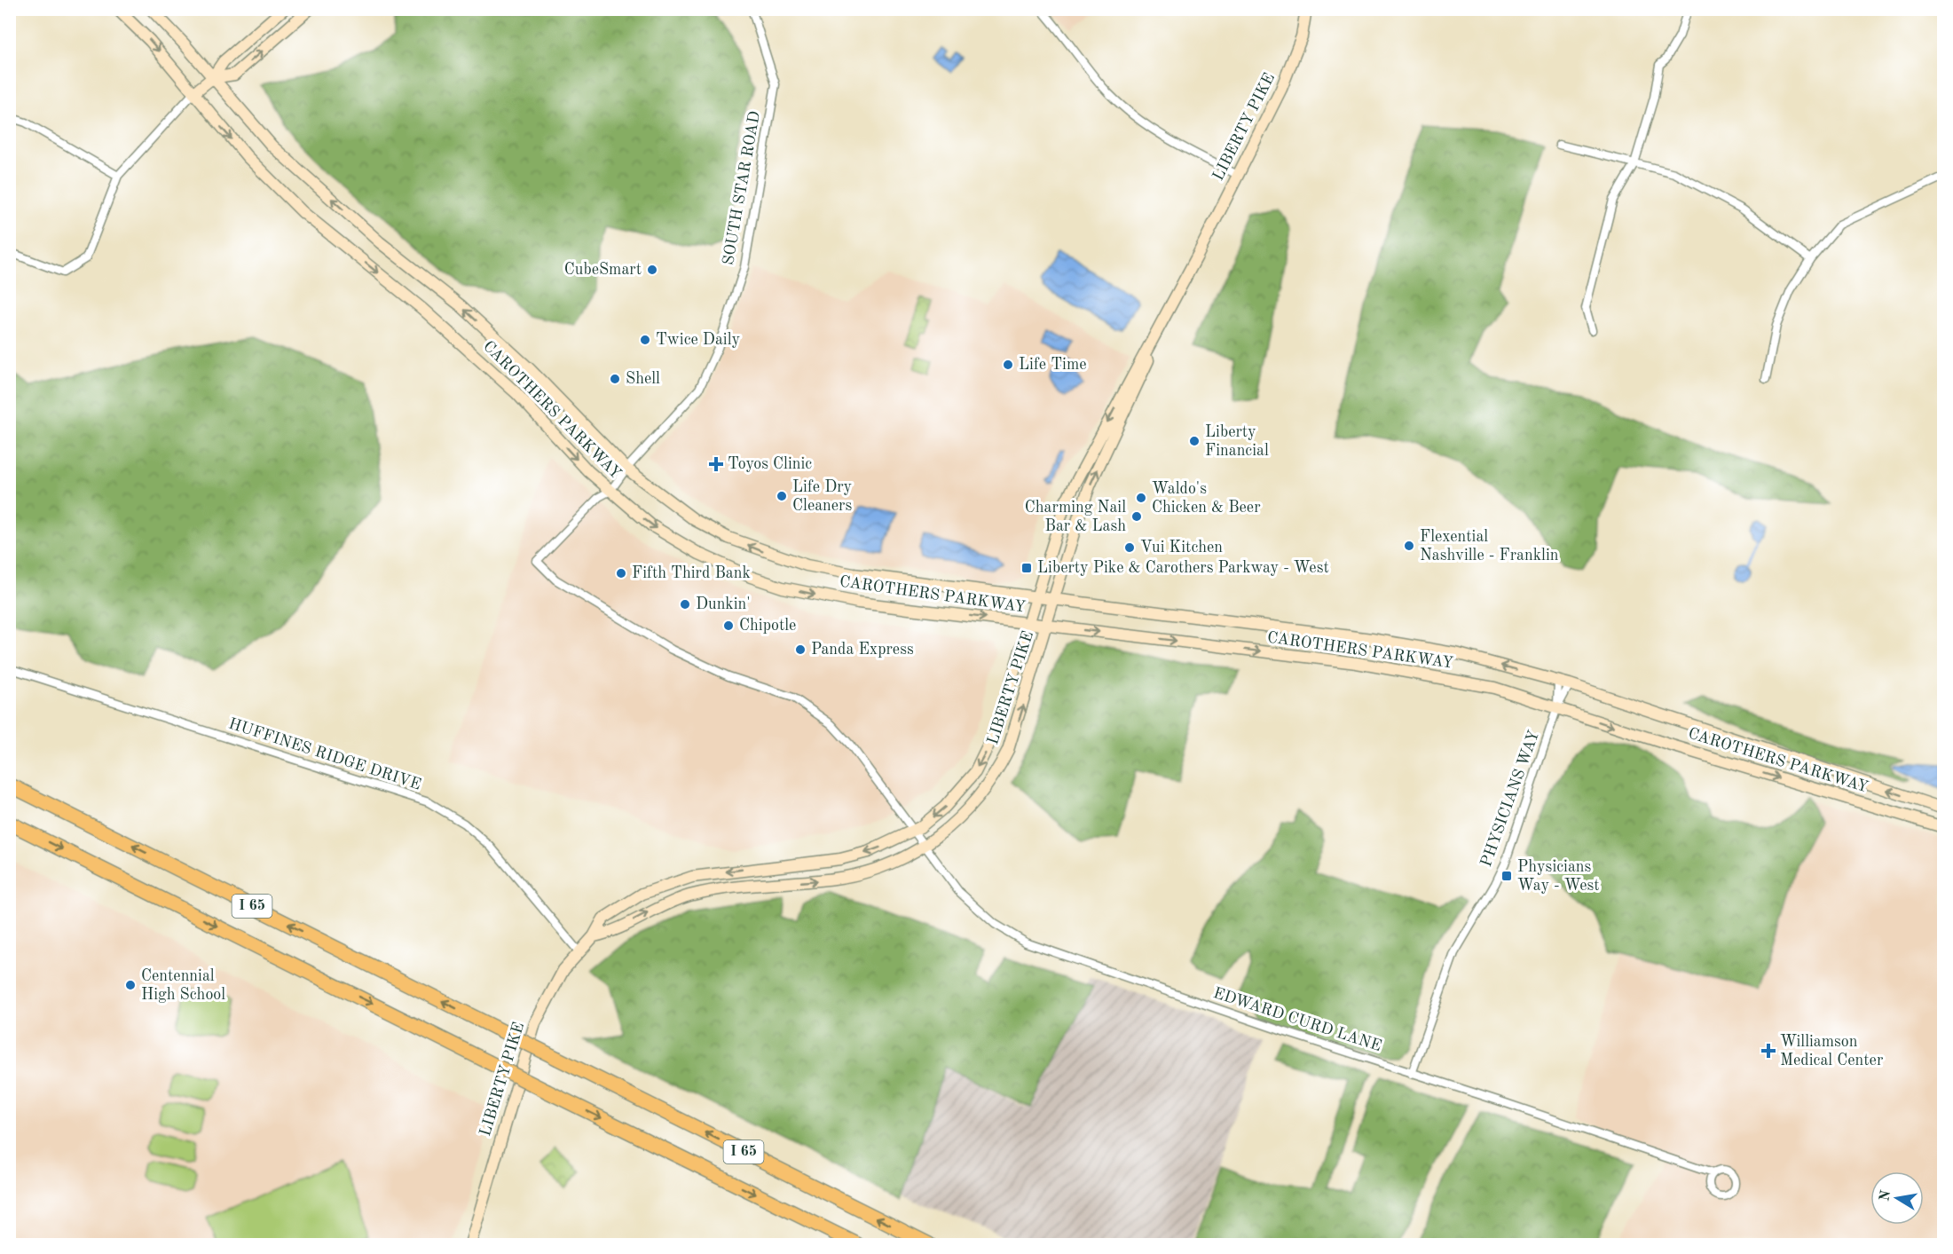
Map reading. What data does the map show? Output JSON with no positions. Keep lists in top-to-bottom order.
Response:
{
  "streets": {
    "highway": ["I 65"],
    "main road": ["LIBERTY PIKE", "CAROTHERS PARKWAY"],
    "street": [
      "SOUTH STAR ROAD",
      "HUFFINES RIDGE DRIVE",
      "PHYSICIANS WAY",
      "EDWARD CURD LANE"
    ]
  },
  "crossings": [
    ["LIBERTY PIKE", "CAROTHERS PARKWAY"],
    ["LIBERTY PIKE", "HUFFINES RIDGE DRIVE"],
    ["LIBERTY PIKE", "EDWARD CURD LANE"],
    ["SOUTH STAR ROAD", "CAROTHERS PARKWAY"],
    ["SOUTH STAR ROAD", "EDWARD CURD LANE"],
    ["CAROTHERS PARKWAY", "PHYSICIANS WAY"],
    ["PHYSICIANS WAY", "EDWARD CURD LANE"]
  ],
  "places": {
    "other": [
      "CubeSmart",
      "Twice Daily",
      "Life Time",
      "Shell",
      "Liberty Financial",
      "Life Dry Cleaners",
      "Waldo's Chicken & Beer",
      "Charming Nail Bar & Lash",
      "Flexential Nashville - Franklin",
      "Vui Kitchen",
      "Fifth Third Bank",
      "Dunkin'",
      "Chipotle",
      "Panda Express",
      "Centennial High School"
    ],
    "health": ["Toyos Clinic", "Williamson Medical Center"],
    "transit": ["Liberty Pike & Carothers Parkway - West", "Physicians Way - West"]
  },
  "north": "left"
}
